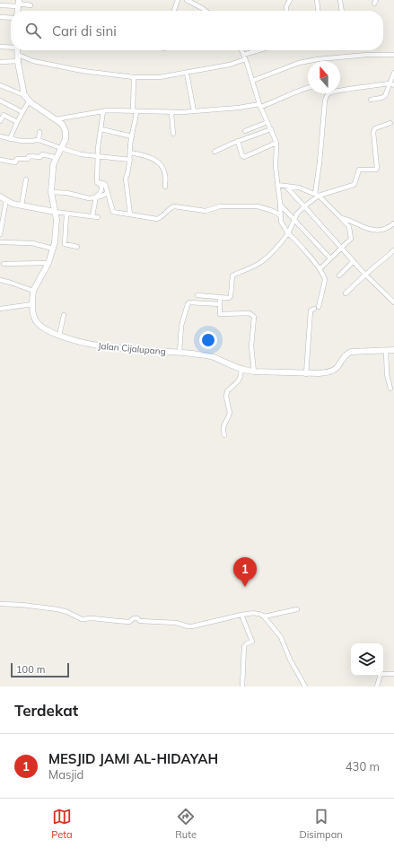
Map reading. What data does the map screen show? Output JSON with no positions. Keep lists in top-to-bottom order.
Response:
{
  "streets": {
    "street": ["Jalan Cijalupang"]
  },
  "scale_bar": "100 m",
  "north": "top",
  "page": {
    "search": "Cari di sini",
    "pins": "1",
    "scale": "100 m",
    "heading": "Terdekat",
    "list": [
      {
        "mark": "1",
        "name": "MESJID JAMI AL-HIDAYAH",
        "note": "Masjid",
        "value": "430 m"
      }
    ],
    "nav": ["Peta", "Rute", "Disimpan"]
  }
}
